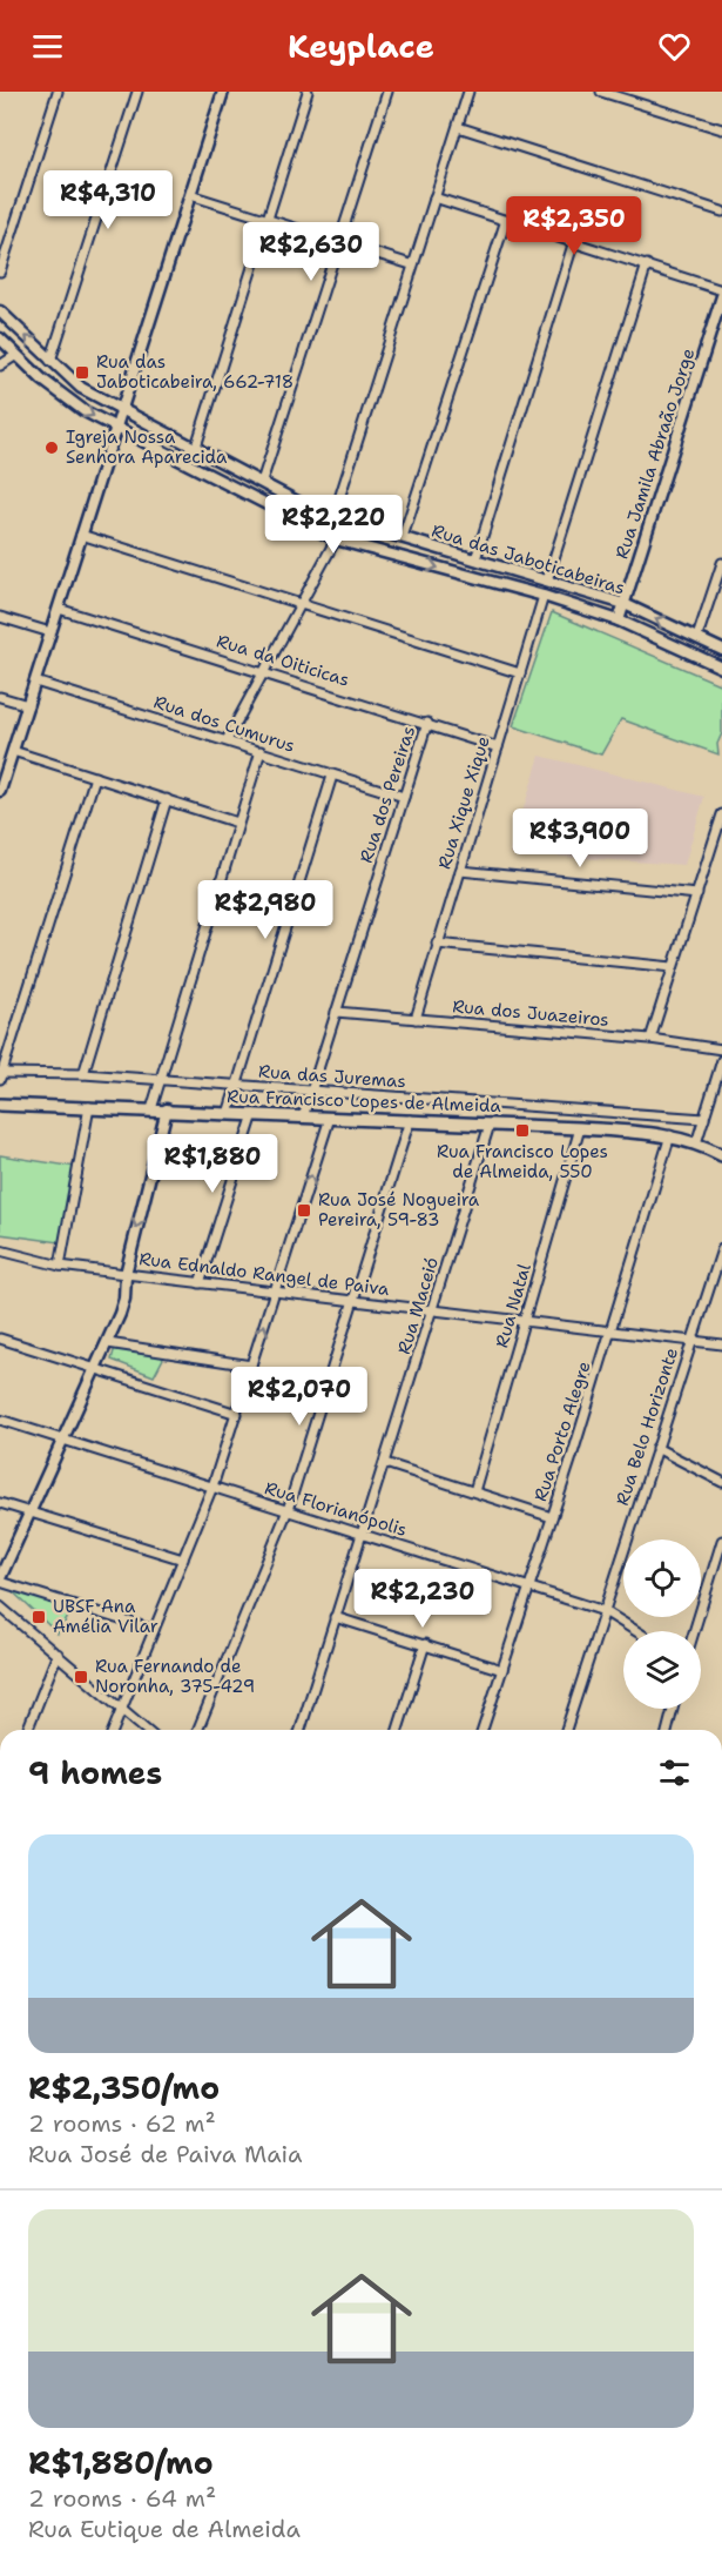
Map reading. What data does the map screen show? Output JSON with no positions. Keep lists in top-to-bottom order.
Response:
{
  "streets": {
    "main road": ["Rua Francisco Lopes de Almeida"],
    "street": [
      "Rua Jamila Abraão Jorge",
      "Rua das Jaboticabeiras",
      "Rua da Oiticicas",
      "Rua dos Cumurus",
      "Rua dos Pereiras",
      "Rua Xique Xique",
      "Rua dos Juazeiros",
      "Rua das Juremas",
      "Rua Ednaldo Rangel de Paiva",
      "Rua Maceió",
      "Rua Natal",
      "Rua Belo Horizonte",
      "Rua Porto Alegre",
      "Rua Florianópolis"
    ]
  },
  "crossings": [
    ["Rua Jamila Abraão Jorge", "Rua das Jaboticabeiras"],
    ["Rua das Jaboticabeiras", "Rua Xique Xique"],
    ["Rua da Oiticicas", "Rua dos Pereiras"],
    ["Rua da Oiticicas", "Rua Xique Xique"],
    ["Rua dos Cumurus", "Rua dos Pereiras"],
    ["Rua dos Pereiras", "Rua dos Juazeiros"],
    ["Rua dos Pereiras", "Rua das Juremas"],
    ["Rua dos Pereiras", "Rua Francisco Lopes de Almeida"],
    ["Rua Xique Xique", "Rua dos Juazeiros"],
    ["Rua Francisco Lopes de Almeida", "Rua Maceió"],
    ["Rua Francisco Lopes de Almeida", "Rua Natal"],
    ["Rua Francisco Lopes de Almeida", "Rua Porto Alegre"],
    ["Rua Ednaldo Rangel de Paiva", "Rua Maceió"],
    ["Rua Ednaldo Rangel de Paiva", "Rua Natal"],
    ["Rua Ednaldo Rangel de Paiva", "Rua Belo Horizonte"],
    ["Rua Ednaldo Rangel de Paiva", "Rua Porto Alegre"],
    ["Rua Maceió", "Rua Florianópolis"],
    ["Rua Belo Horizonte", "Rua Florianópolis"],
    ["Rua Porto Alegre", "Rua Florianópolis"]
  ],
  "places": {
    "transit": [
      "Rua das Jaboticabeira, 662-718",
      "Rua Francisco Lopes de Almeida, 550",
      "Rua José Nogueira Pereira, 59-83",
      "UBSF Ana Amélia Vilar",
      "Rua Fernando de Noronha, 375-429"
    ],
    "other": ["Igreja Nossa Senhora Aparecida"]
  },
  "page": {
    "header": "Keyplace",
    "price": [
      "R$4,310",
      "R$2,350",
      "R$2,630",
      "R$2,220",
      "R$3,900",
      "R$2,980",
      "R$1,880",
      "R$2,070",
      "R$2,230"
    ],
    "heading": "9 homes",
    "list": [
      {
        "name": "R$2,350/mo",
        "note": "2 rooms · 62 m² · Rua José de Paiva Maia"
      },
      {
        "name": "R$1,880/mo",
        "note": "2 rooms · 64 m² · Rua Eutique de Almeida"
      }
    ]
  }
}
